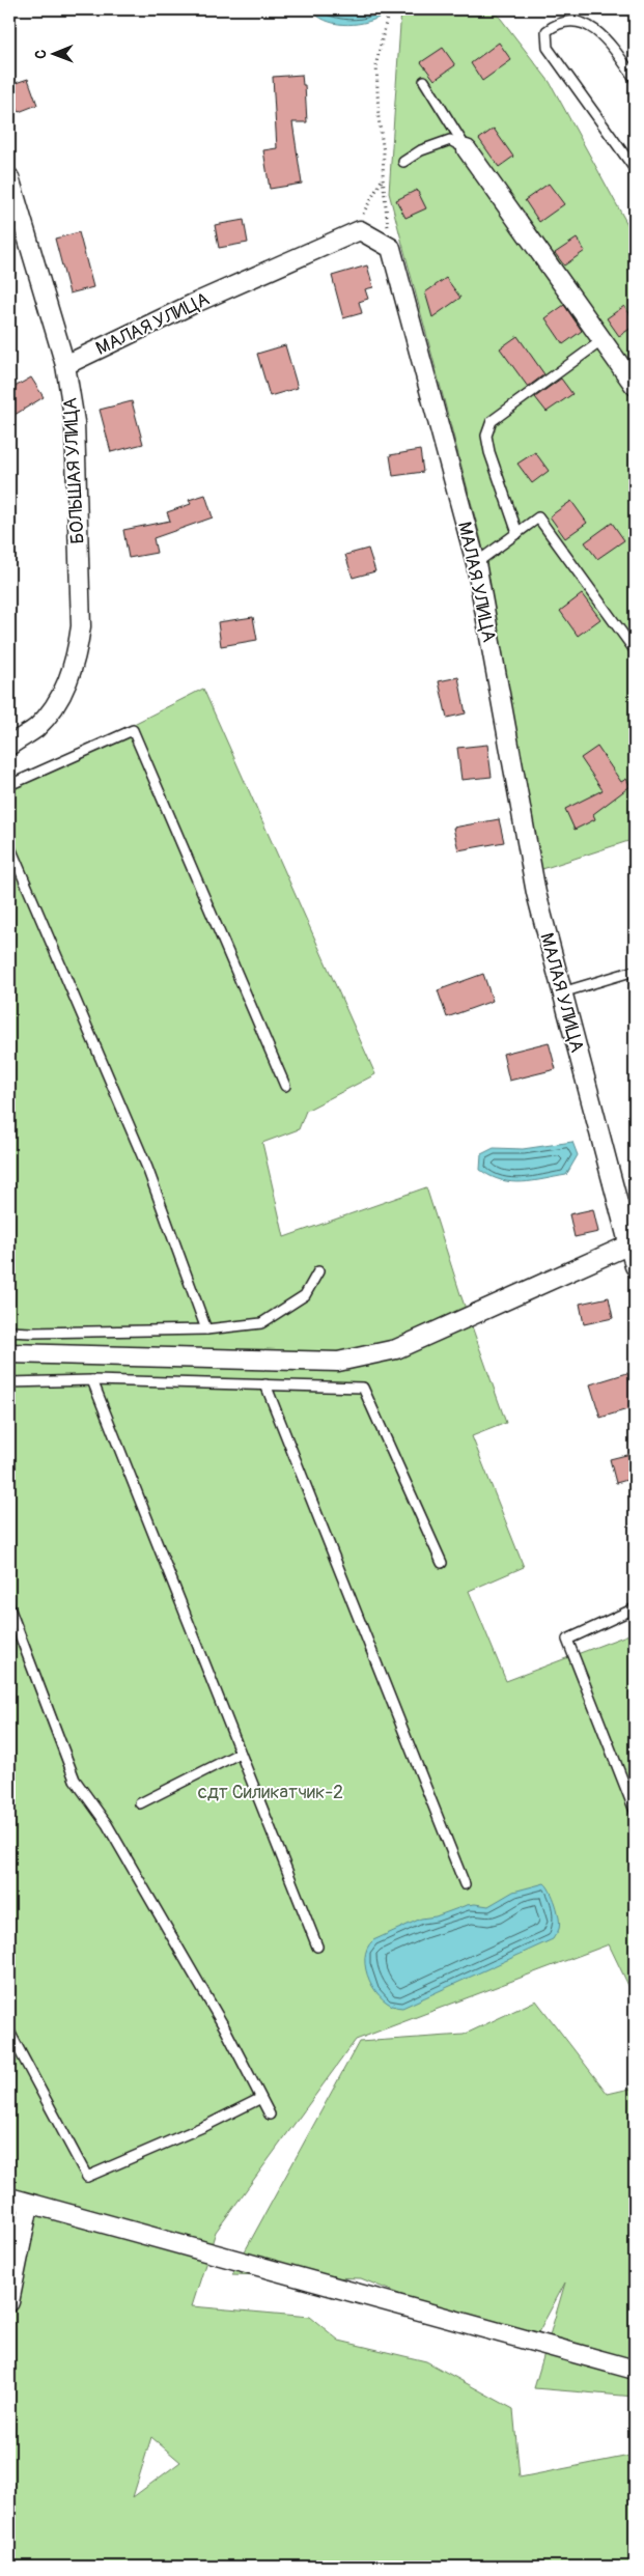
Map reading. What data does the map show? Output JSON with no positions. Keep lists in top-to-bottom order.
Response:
{
  "streets": {
    "street": ["МАЛАЯ УЛИЦА", "БОЛЬШАЯ УЛИЦА"]
  },
  "crossings": [
    ["МАЛАЯ УЛИЦА", "БОЛЬШАЯ УЛИЦА"]
  ],
  "parks": ["сдт Силикатчик-2"],
  "north": "left"
}
